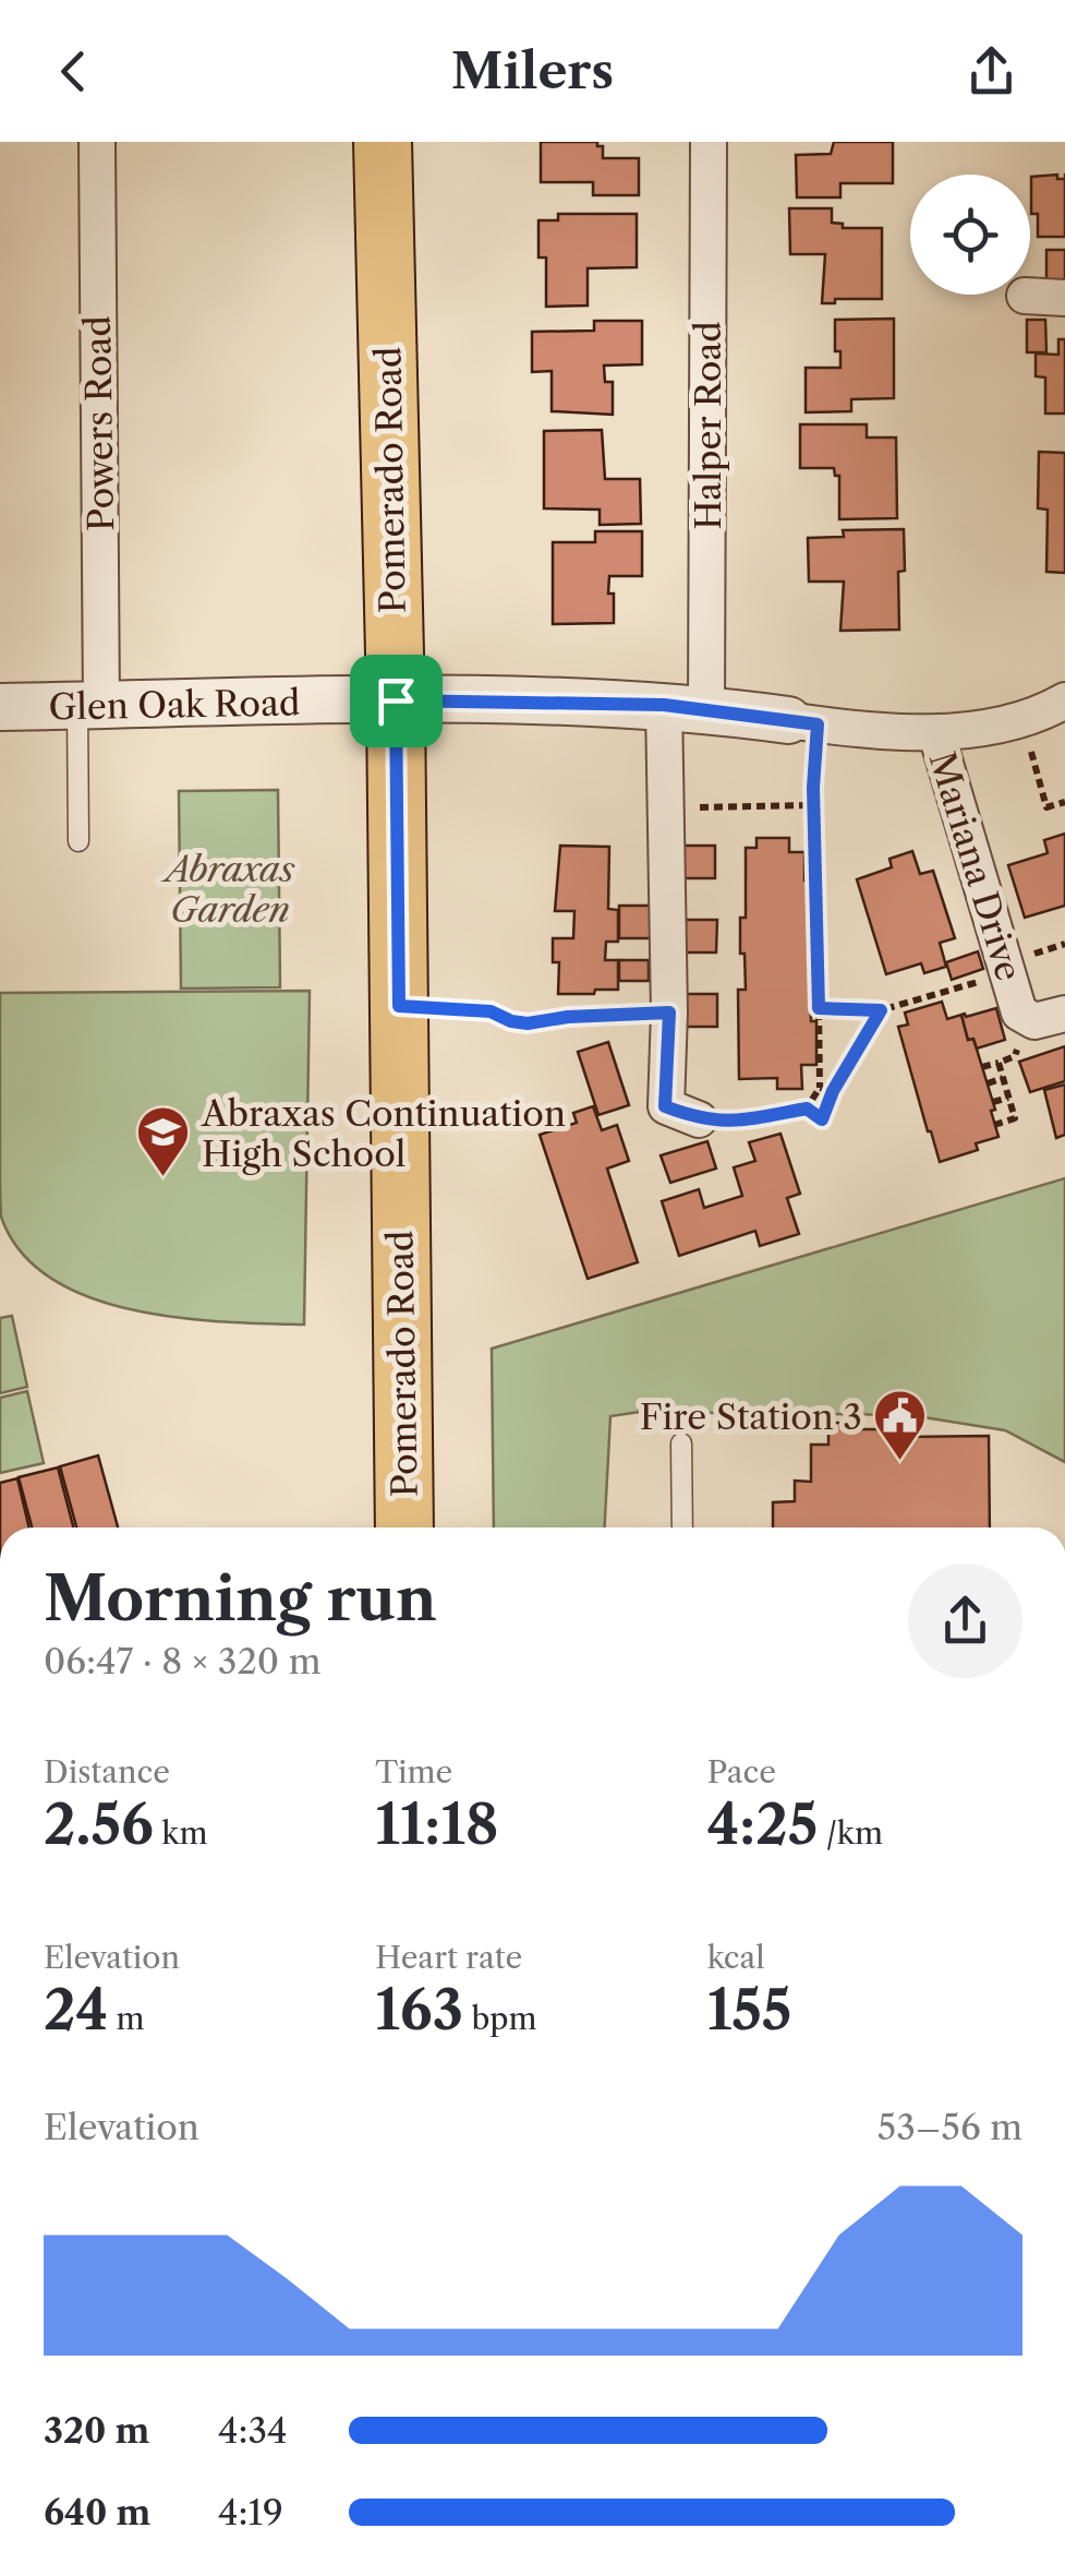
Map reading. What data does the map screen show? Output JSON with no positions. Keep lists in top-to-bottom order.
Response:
{
  "streets": {
    "main road": ["Pomerado Road"],
    "street": [
      "Powers Road",
      "Halper Road",
      "Glen Oak Road",
      "Mariana Drive"
    ]
  },
  "crossings": [
    ["Powers Road", "Glen Oak Road"],
    ["Halper Road", "Glen Oak Road"],
    ["Pomerado Road", "Glen Oak Road"],
    ["Glen Oak Road", "Mariana Drive"]
  ],
  "parks": ["Abraxas Garden"],
  "places": {
    "school or university": ["Abraxas Continuation High School"],
    "public building": ["Fire Station 3"]
  },
  "page": {
    "header": "Milers",
    "heading": ["Morning run", "06:47 · 8 × 320 m"],
    "stats": [
      ["Distance", "2.56 km"],
      ["Time", "11:18"],
      ["Pace", "4:25 /km"],
      ["Elevation", "24 m"],
      ["Heart rate", "163 bpm"],
      ["kcal", "155"]
    ],
    "chart": ["Elevation", "53–56 m"],
    "list": [
      {
        "name": "320 m",
        "note": "4:34"
      },
      {
        "name": "640 m",
        "note": "4:19"
      }
    ]
  }
}
